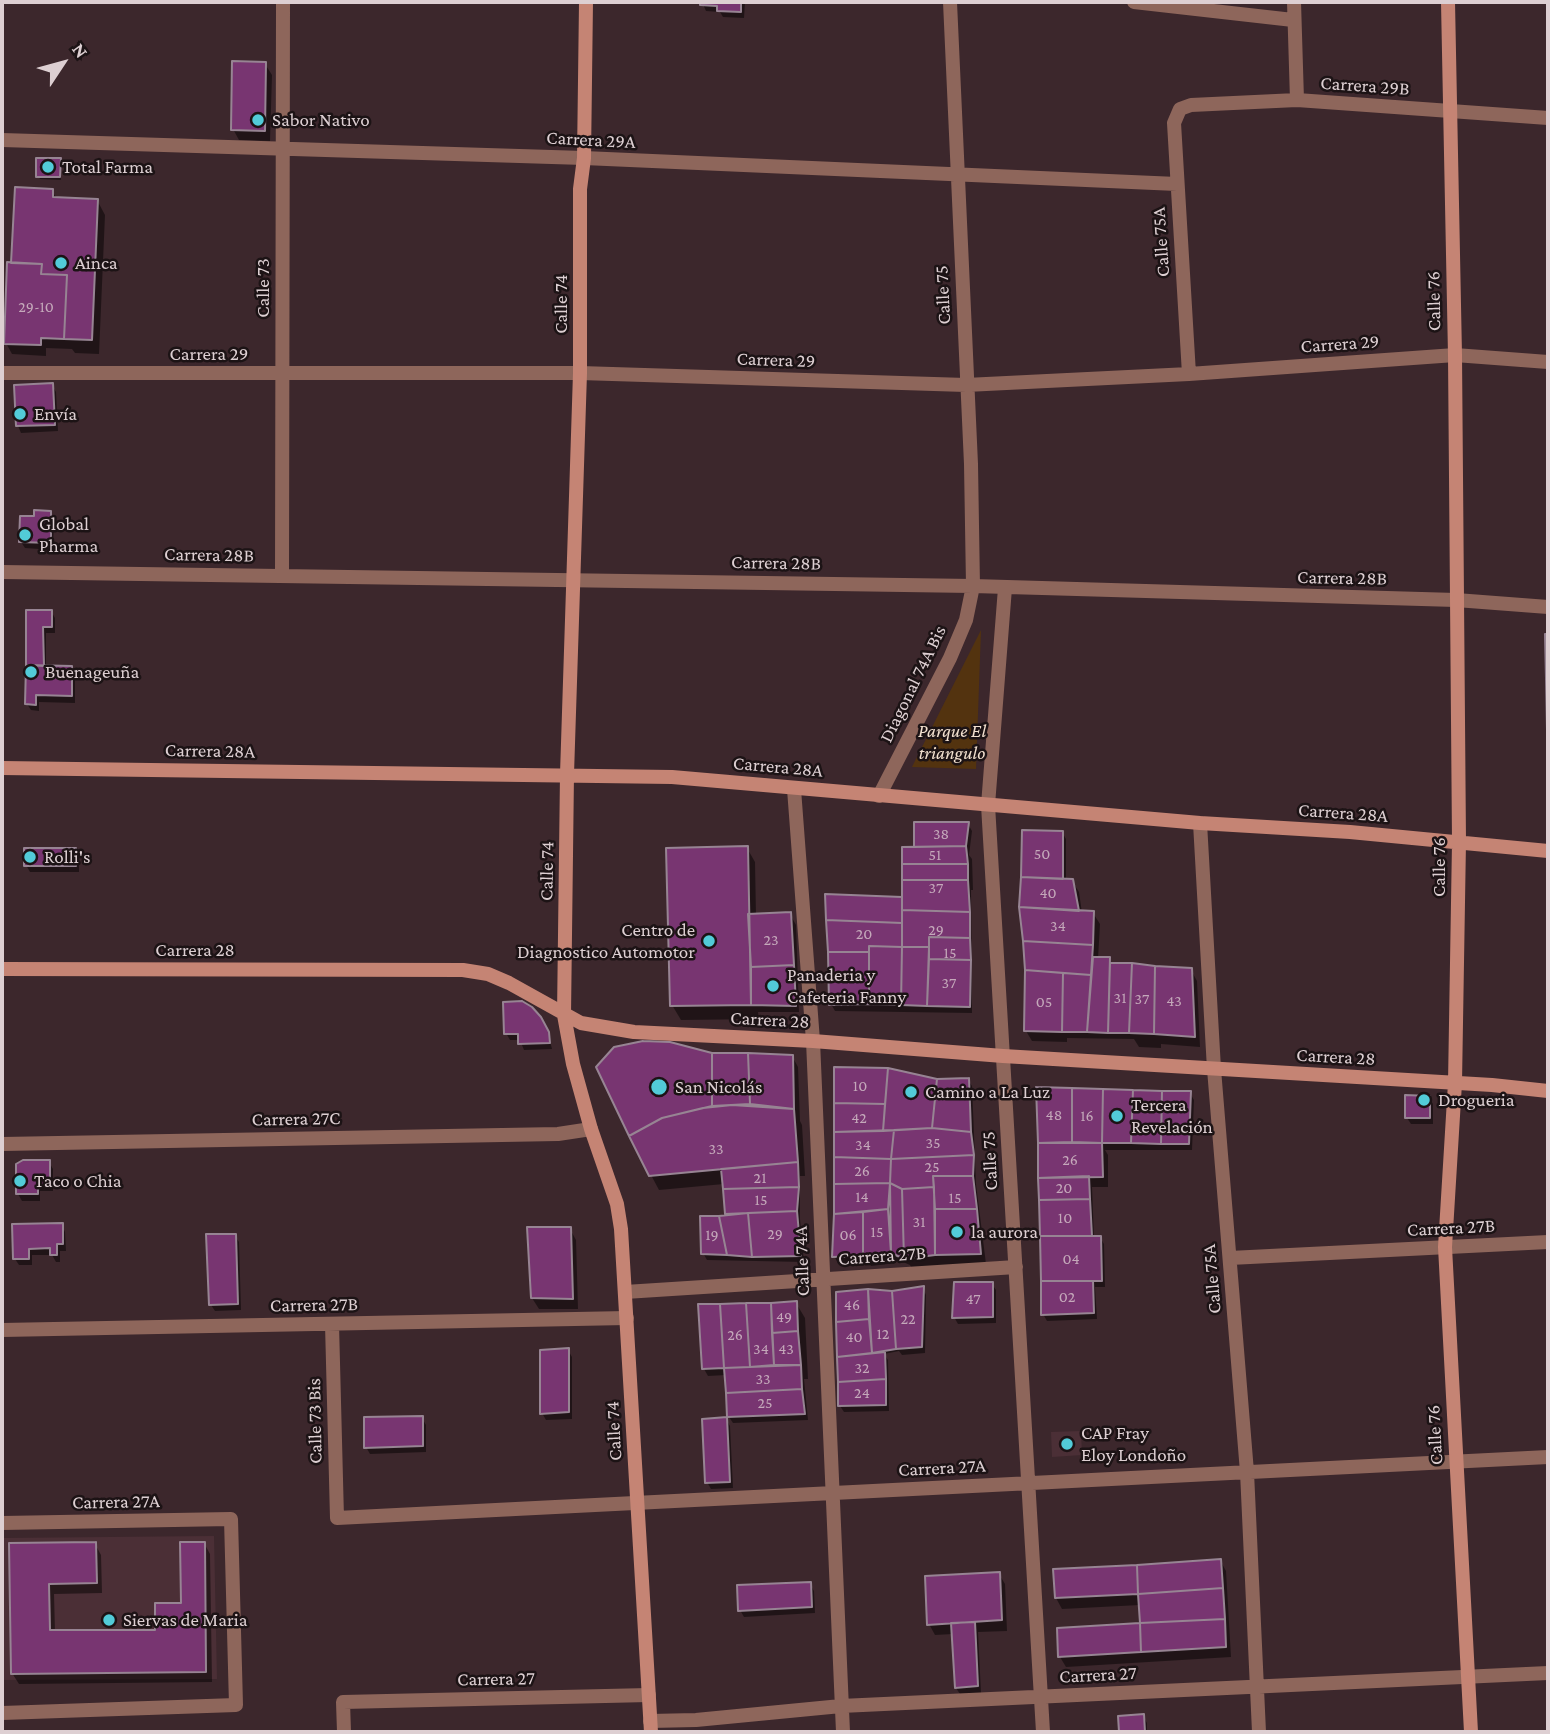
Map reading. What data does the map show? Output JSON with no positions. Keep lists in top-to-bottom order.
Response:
{
  "streets": {
    "street": [
      "Carrera 29B",
      "Carrera 29A",
      "Calle 75A",
      "Calle 73",
      "Calle 75",
      "Calle 76",
      "Calle 74",
      "Carrera 29",
      "Carrera 28B",
      "Diagonal 74A Bis",
      "Carrera 28A",
      "Carrera 28",
      "Carrera 27C",
      "Carrera 27B",
      "Calle 74A",
      "Calle 73 Bis",
      "Carrera 27A",
      "Carrera 27"
    ]
  },
  "crossings": [
    ["Carrera 29B", "Calle 75A"],
    ["Carrera 29B", "Calle 76"],
    ["Carrera 29A", "Calle 75A"],
    ["Carrera 29A", "Calle 73"],
    ["Carrera 29A", "Calle 75"],
    ["Carrera 29A", "Calle 74"],
    ["Calle 75A", "Carrera 29"],
    ["Calle 75A", "Carrera 28A"],
    ["Calle 75A", "Carrera 28"],
    ["Calle 75A", "Carrera 27B"],
    ["Calle 75A", "Carrera 27A"],
    ["Calle 75A", "Carrera 27"],
    ["Calle 73", "Carrera 29"],
    ["Calle 73", "Carrera 28B"],
    ["Calle 75", "Carrera 29"],
    ["Calle 75", "Carrera 28B"],
    ["Calle 75", "Diagonal 74A Bis"],
    ["Calle 75", "Carrera 28A"],
    ["Calle 75", "Carrera 28"],
    ["Calle 75", "Carrera 27B"],
    ["Calle 75", "Carrera 27A"],
    ["Calle 75", "Carrera 27"],
    ["Calle 76", "Carrera 29"],
    ["Calle 76", "Carrera 28B"],
    ["Calle 76", "Carrera 28A"],
    ["Calle 76", "Carrera 28"],
    ["Calle 76", "Carrera 27B"],
    ["Calle 76", "Carrera 27A"],
    ["Calle 76", "Carrera 27"],
    ["Calle 74", "Carrera 29"],
    ["Calle 74", "Carrera 28B"],
    ["Calle 74", "Carrera 28A"],
    ["Calle 74", "Carrera 28"],
    ["Calle 74", "Carrera 27C"],
    ["Calle 74", "Carrera 27B"],
    ["Calle 74", "Carrera 27A"],
    ["Calle 74", "Carrera 27"],
    ["Carrera 28B", "Diagonal 74A Bis"],
    ["Diagonal 74A Bis", "Carrera 28A"],
    ["Carrera 28A", "Calle 74A"],
    ["Carrera 28", "Calle 74A"],
    ["Carrera 27B", "Calle 74A"],
    ["Carrera 27B", "Calle 73 Bis"],
    ["Calle 74A", "Carrera 27A"],
    ["Calle 74A", "Carrera 27"],
    ["Calle 73 Bis", "Carrera 27A"]
  ],
  "parks": ["Parque El triangulo"],
  "places": [
    "Sabor Nativo",
    "Total Farma",
    "Ainca",
    "Envía",
    "Global Pharma",
    "Buenageuña",
    "Rolli's",
    "Centro de Diagnostico Automotor",
    "Panaderia y Cafeteria Fanny",
    "San Nicolás",
    "Camino a La Luz",
    "Drogueria",
    "Tercera Revelación",
    "Taco o Chia",
    "la aurora",
    "CAP Fray Eloy Londoño",
    "Siervas de Maria"
  ],
  "house_numbers": [
    "29-10",
    "38",
    "50",
    "51",
    "37",
    "40",
    "34",
    "29",
    "20",
    "23",
    "15",
    "37",
    "31",
    "37",
    "43",
    "05",
    "10",
    "48",
    "16",
    "42",
    "35",
    "34",
    "33",
    "26",
    "25",
    "26",
    "21",
    "20",
    "14",
    "15",
    "15",
    "10",
    "31",
    "15",
    "29",
    "19",
    "06",
    "04",
    "02",
    "47",
    "46",
    "49",
    "22",
    "12",
    "26",
    "40",
    "34",
    "43",
    "32",
    "33",
    "24",
    "25"
  ],
  "north": "top right"
}
